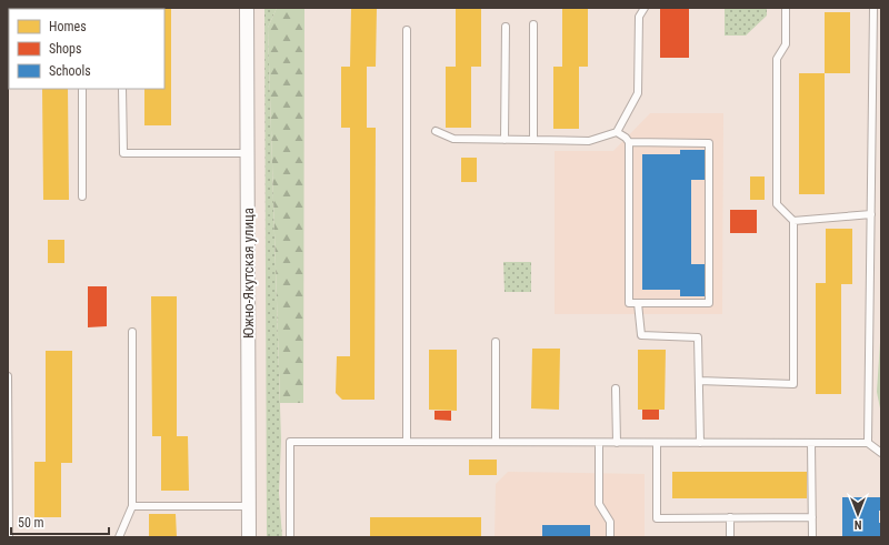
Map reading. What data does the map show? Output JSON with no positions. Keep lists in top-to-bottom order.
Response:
{
  "streets": {
    "street": ["Южно-Якутская улица"]
  },
  "legend": ["Homes", "Shops", "Schools"],
  "scale_bar": "50 m",
  "north": "bottom"
}
